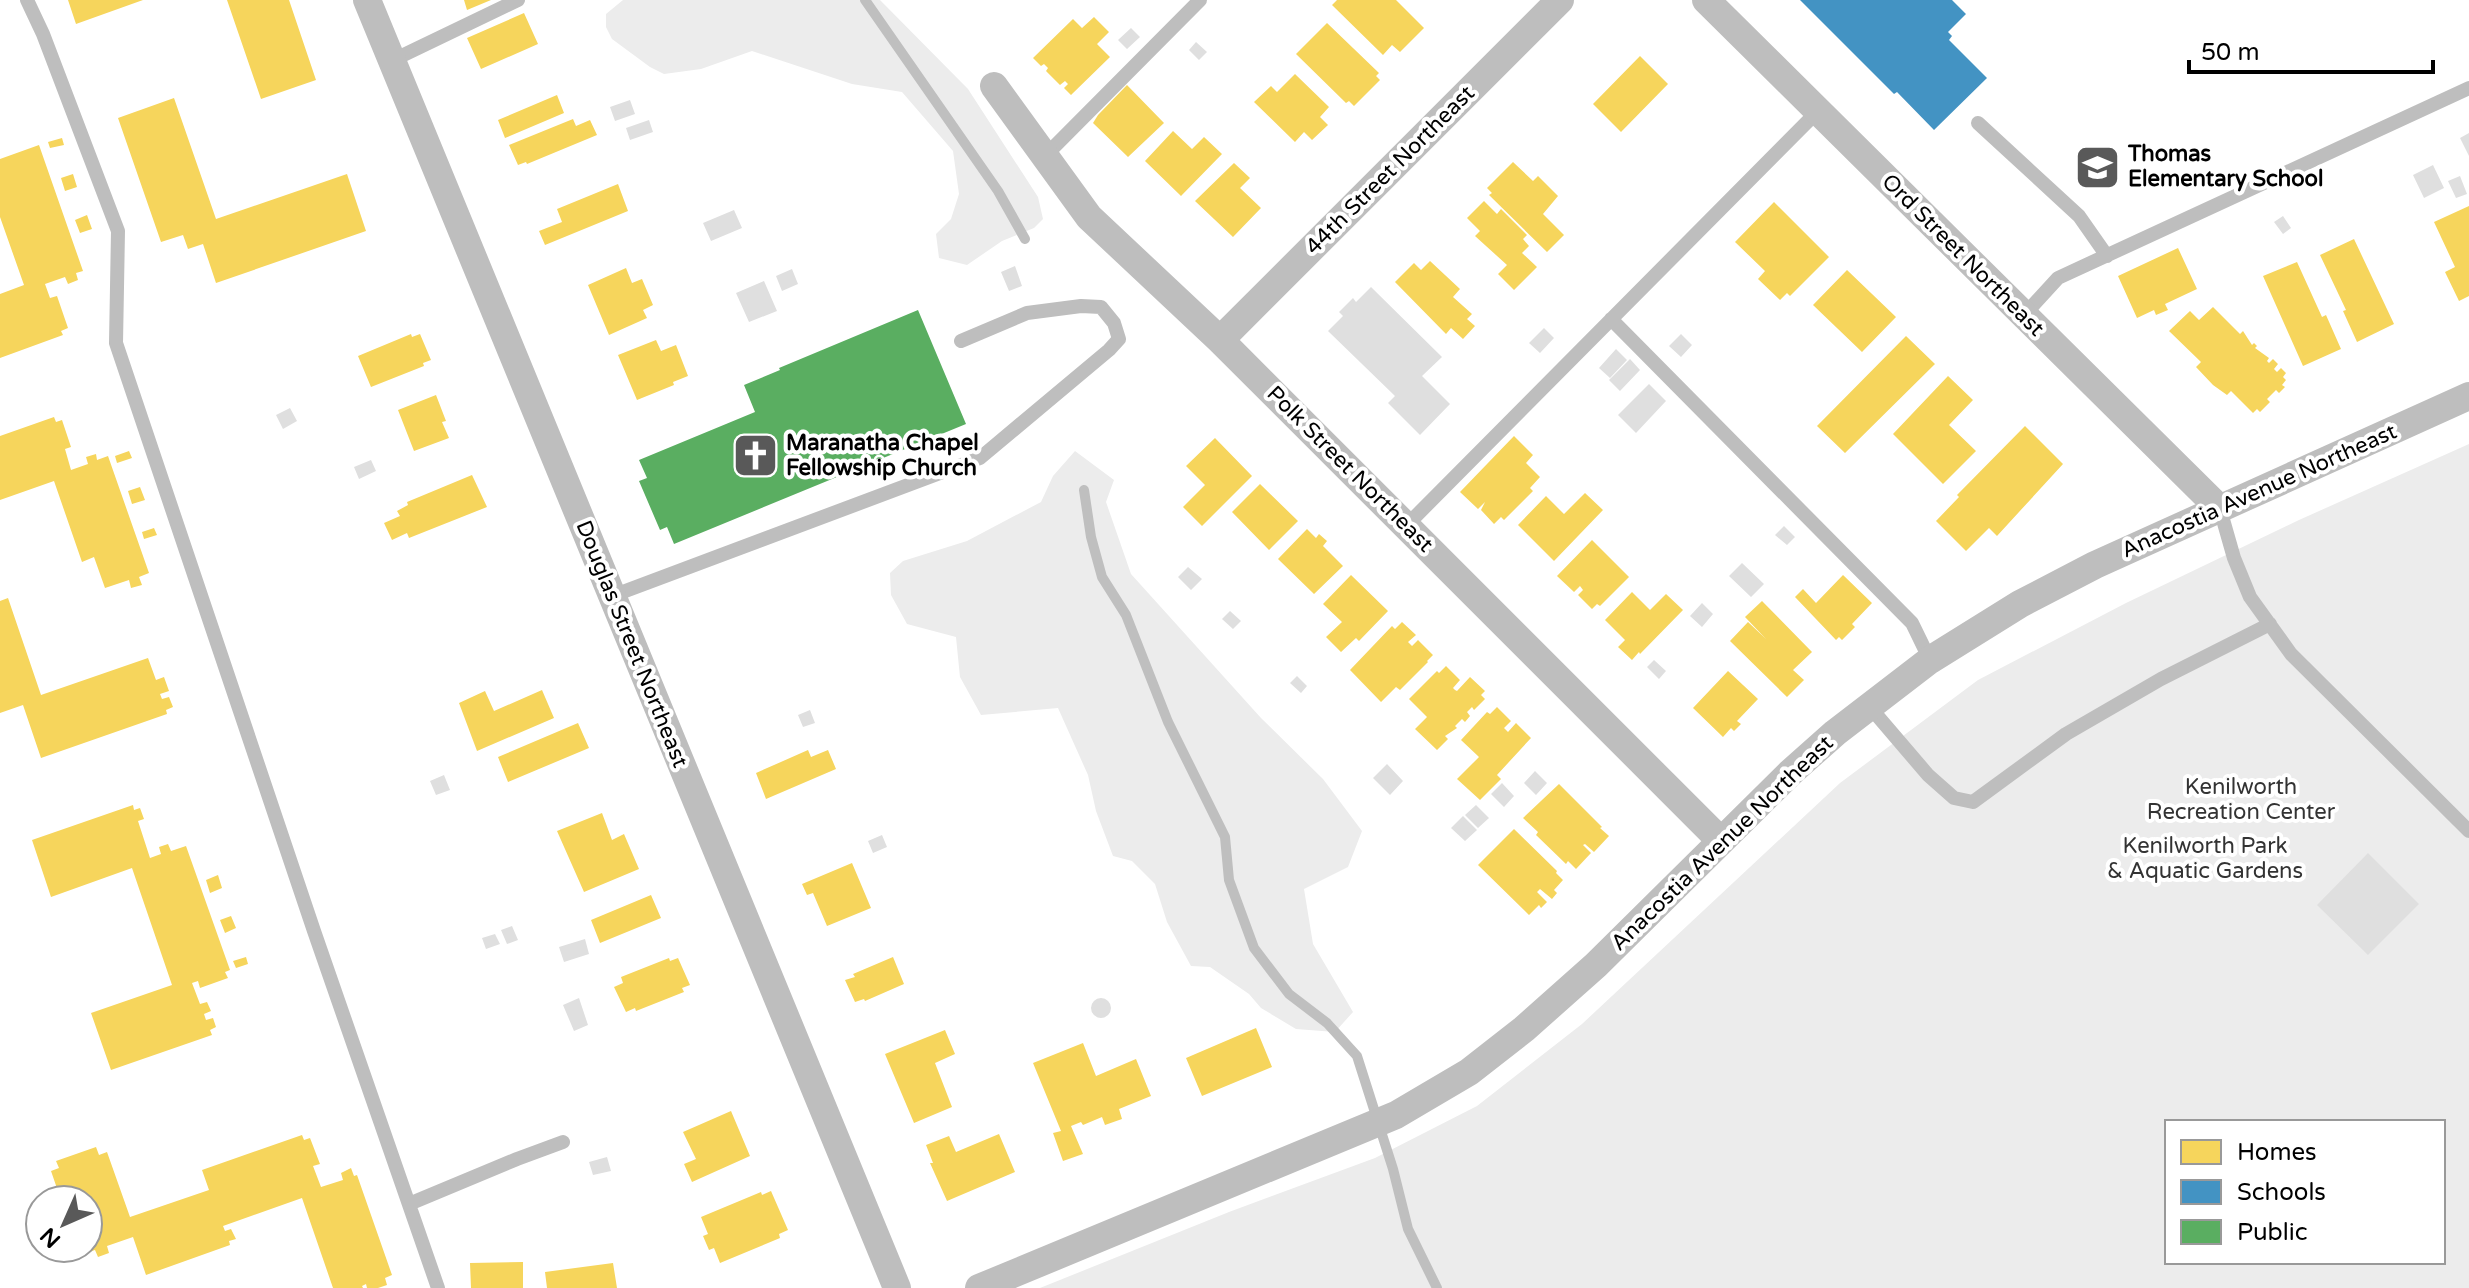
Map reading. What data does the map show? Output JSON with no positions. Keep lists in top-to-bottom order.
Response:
{
  "streets": {
    "street": [
      "44th Street Northeast",
      "Ord Street Northeast",
      "Polk Street Northeast",
      "Anacostia Avenue Northeast",
      "Douglas Street Northeast"
    ]
  },
  "crossings": [
    ["44th Street Northeast", "Polk Street Northeast"],
    ["Ord Street Northeast", "Anacostia Avenue Northeast"],
    ["Polk Street Northeast", "Anacostia Avenue Northeast"]
  ],
  "parks": ["Kenilworth Recreation Center", "Kenilworth Park & Aquatic Gardens"],
  "places": {
    "school or university": ["Thomas Elementary School"],
    "church": ["Maranatha Chapel Fellowship Church"]
  },
  "legend": ["Homes", "Schools", "Public"],
  "scale_bar": "50 m",
  "north": "bottom left"
}
